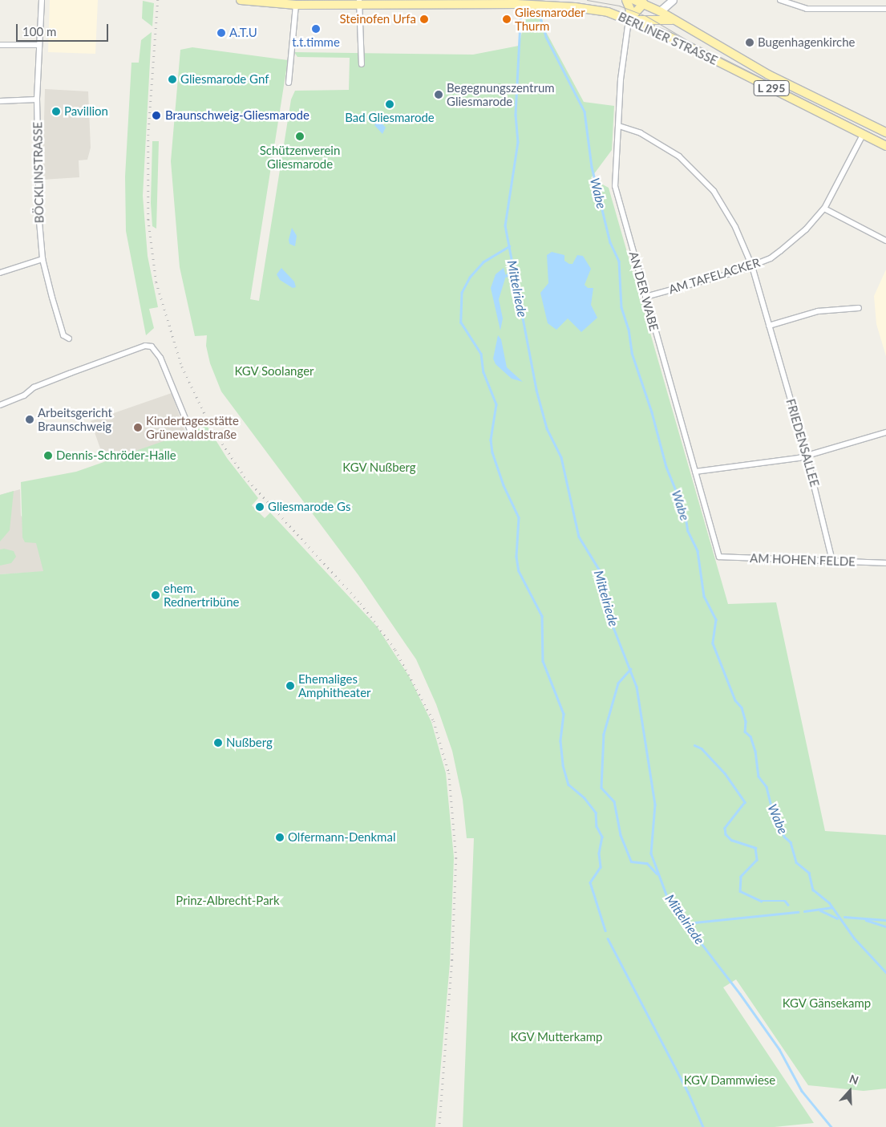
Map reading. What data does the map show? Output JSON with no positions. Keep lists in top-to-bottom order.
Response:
{
  "streets": {
    "main road": ["BERLINER STRASSE", "L 295"],
    "street": [
      "BÖCKLINSTRASSE",
      "AM TAFELACKER",
      "AN DER WABE",
      "FRIEDENSALLEE",
      "AM HOHEN FELDE"
    ]
  },
  "crossings": [
    ["BERLINER STRASSE", "AM TAFELACKER"],
    ["BERLINER STRASSE", "AN DER WABE"],
    ["AM TAFELACKER", "AN DER WABE"],
    ["AM TAFELACKER", "FRIEDENSALLEE"],
    ["AN DER WABE", "FRIEDENSALLEE"],
    ["AN DER WABE", "AM HOHEN FELDE"],
    ["FRIEDENSALLEE", "AM HOHEN FELDE"]
  ],
  "water": ["Wabe", "Mittelriede"],
  "parks": [
    "KGV Soolanger",
    "KGV Nußberg",
    "Prinz-Albrecht-Park",
    "KGV Gänsekamp",
    "KGV Mutterkamp",
    "KGV Dammwiese"
  ],
  "places": [
    "Steinofen Urfa",
    "Gliesmaroder Thurm",
    "t.t.timme",
    "A.T.U",
    "Bugenhagenkirche",
    "Gliesmarode Gnf",
    "Begegnungszentrum Gliesmarode",
    "Bad Gliesmarode",
    "Pavillion",
    "Braunschweig-Gliesmarode",
    "Schützenverein Gliesmarode",
    "Arbeitsgericht Braunschweig",
    "Kindertagesstätte Grünewaldstraße",
    "Dennis-Schröder-Halle",
    "Gliesmarode Gs",
    "ehem. Rednertribüne",
    "Ehemaliges Amphitheater",
    "Nußberg",
    "Olfermann-Denkmal"
  ],
  "scale_bar": "100 m",
  "north": "top"
}
